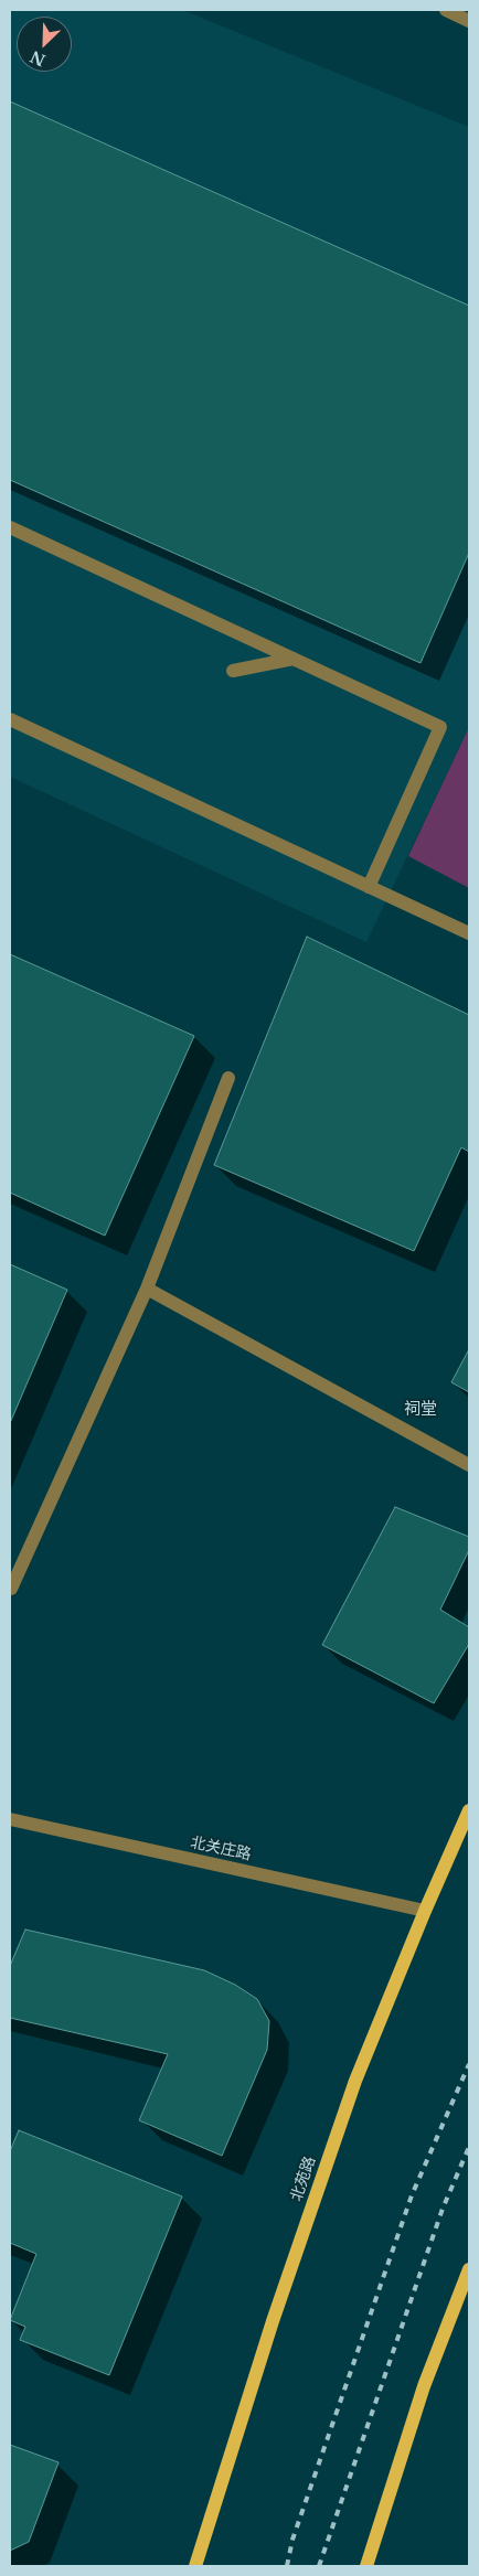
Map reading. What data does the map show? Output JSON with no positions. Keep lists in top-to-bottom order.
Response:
{
  "streets": {
    "main road": ["北苑路"],
    "street": ["北关庄路"]
  },
  "crossings": [
    ["北关庄路", "北苑路"]
  ],
  "districts": ["祠堂"],
  "north": "bottom left"
}
